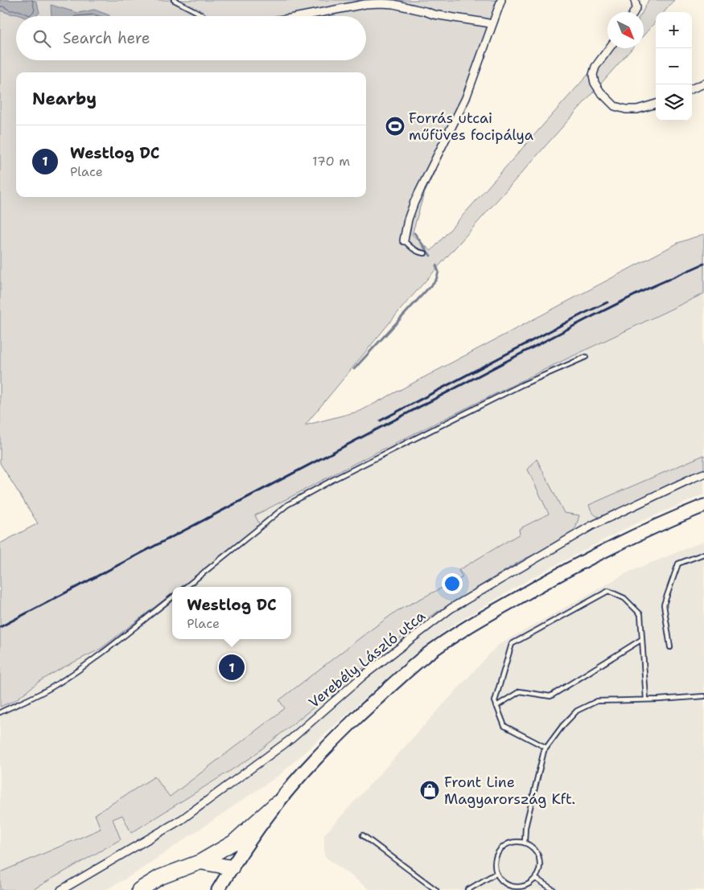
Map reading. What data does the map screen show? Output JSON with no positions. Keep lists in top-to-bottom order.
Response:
{
  "streets": {
    "street": ["Verebély László utca"]
  },
  "places": {
    "sports": ["Forrás utcai műfüves focipálya"],
    "shop": ["Front Line Magyarország Kft."]
  },
  "north": "bottom right",
  "page": {
    "map_buttons": ["+", "−"],
    "search": "Search here",
    "heading": "Nearby",
    "list": [
      {
        "mark": "1",
        "name": "Westlog DC",
        "note": "Place",
        "value": "170 m"
      }
    ],
    "popup": ["Westlog DC", "Place"],
    "pins": "1"
  }
}
